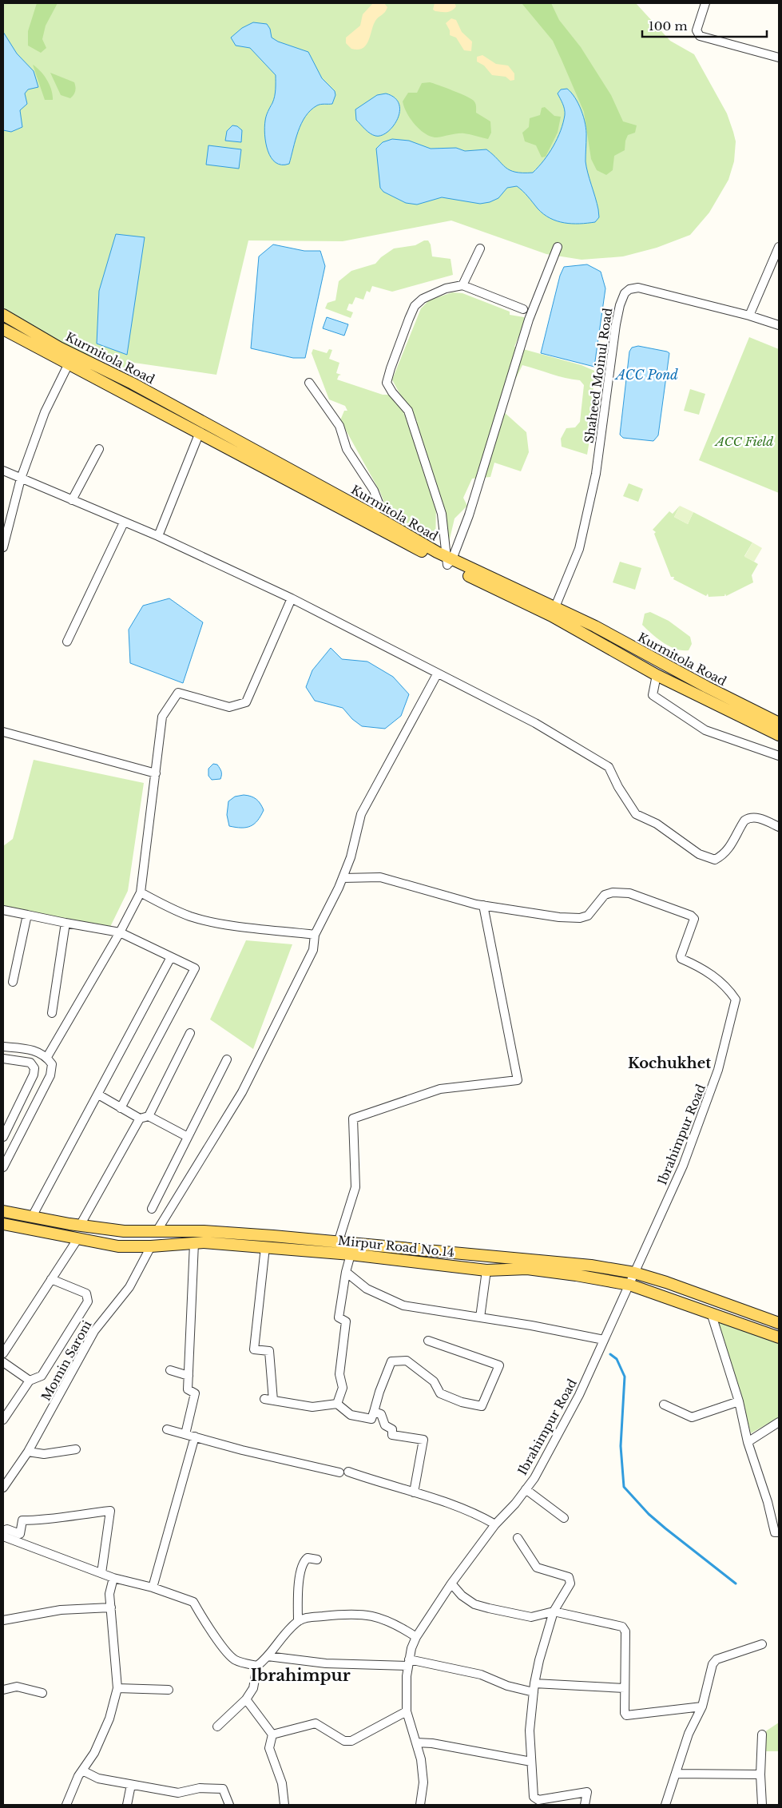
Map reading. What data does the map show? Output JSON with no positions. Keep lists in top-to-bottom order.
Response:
{
  "streets": {
    "main road": ["Kurmitola Road", "Mirpur Road No.14"],
    "street": ["Shaheed Moinul Road", "Ibrahimpur Road", "Momin Saroni"]
  },
  "crossings": [
    ["Kurmitola Road", "Shaheed Moinul Road"],
    ["Ibrahimpur Road", "Mirpur Road No.14"],
    ["Mirpur Road No.14", "Momin Saroni"]
  ],
  "districts": ["Kochukhet", "Ibrahimpur"],
  "water": ["ACC Pond"],
  "parks": ["ACC Field"],
  "scale_bar": "100 m"
}
